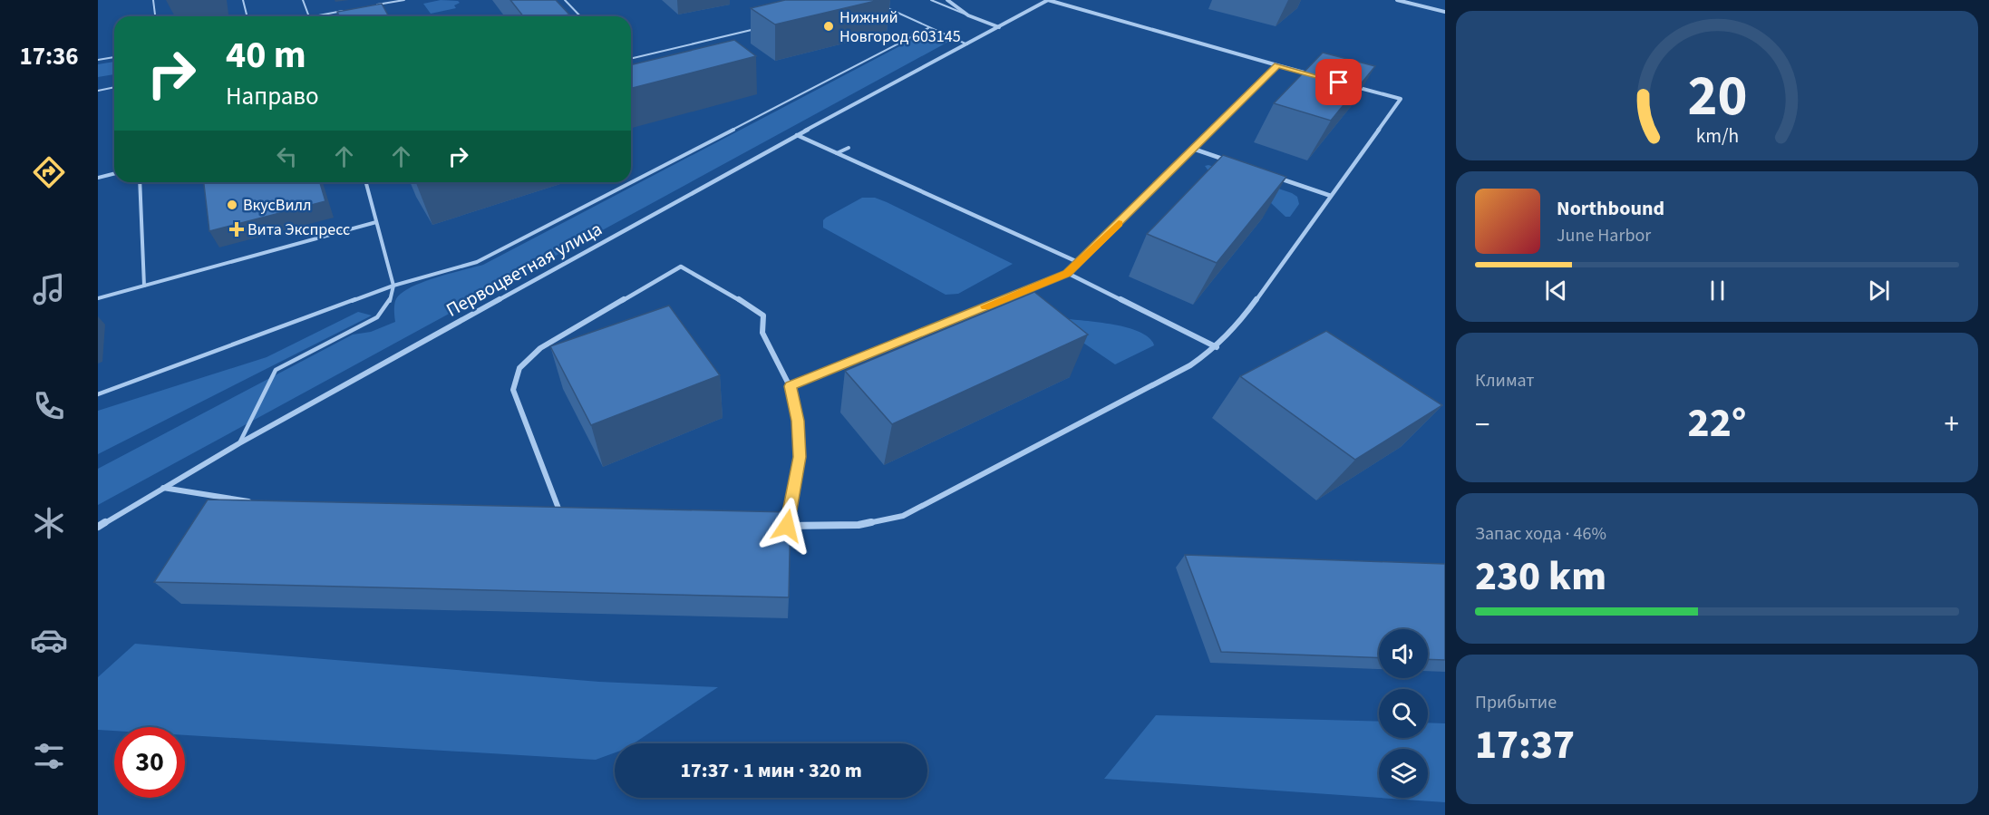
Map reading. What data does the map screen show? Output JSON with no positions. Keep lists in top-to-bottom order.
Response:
{
  "streets": {
    "street": ["Первоцветная улица"]
  },
  "places": {
    "other": ["Нижний Новгород 603145", "ВкусВилл"],
    "health": ["Вита Экспресс"]
  },
  "page": {
    "tabs": "17:36",
    "turn": ["40 m", "Направо"],
    "song": ["Northbound", "June Harbor"],
    "tile": [
      "Климат",
      ["Запас хода · 46%", "230 km"],
      ["Прибытие", "17:37"]
    ],
    "heat": ["−", "22°", "+"],
    "limit": "30",
    "trip": "17:37 · 1 мин · 320 m",
    "gauge": ["20", "km/h"]
  }
}
